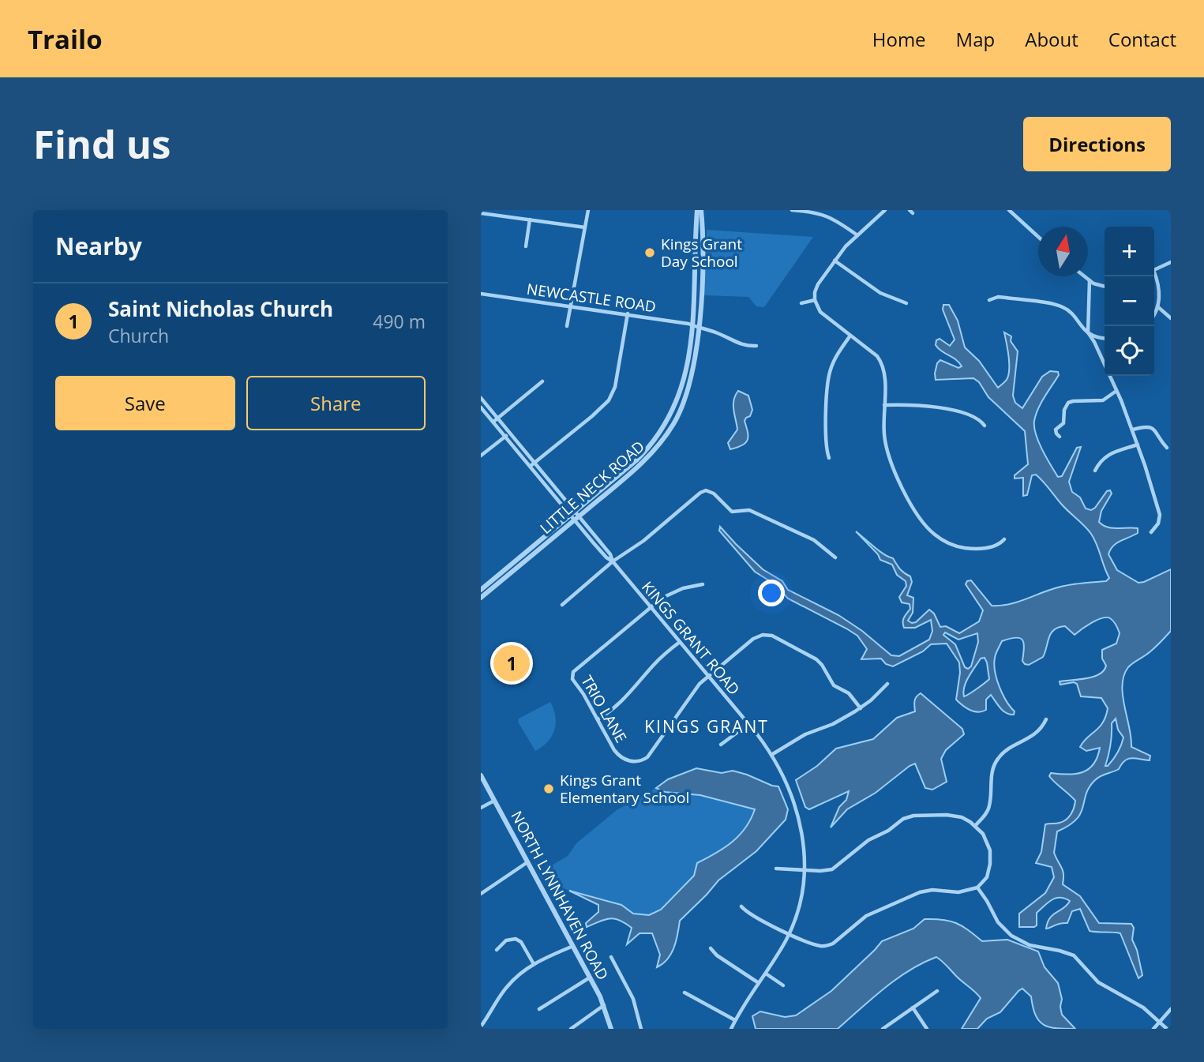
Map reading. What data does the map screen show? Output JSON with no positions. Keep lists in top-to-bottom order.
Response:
{
  "streets": {
    "street": [
      "NEWCASTLE ROAD",
      "LITTLE NECK ROAD",
      "KINGS GRANT ROAD",
      "TRIO LANE",
      "NORTH LYNNHAVEN ROAD"
    ]
  },
  "crossings": [
    ["NEWCASTLE ROAD", "LITTLE NECK ROAD"],
    ["LITTLE NECK ROAD", "KINGS GRANT ROAD"],
    ["KINGS GRANT ROAD", "TRIO LANE"]
  ],
  "districts": ["KINGS GRANT"],
  "places": ["Kings Grant Day School", "Kings Grant Elementary School"],
  "north": "top",
  "page": {
    "header": "Trailo",
    "nav": [
      "Home",
      "Map",
      "About",
      "Contact"
    ],
    "buttons": [
      "Directions",
      ["Save", "Share"]
    ],
    "title": "Find us",
    "heading": "Nearby",
    "map_buttons": ["+", "−"],
    "list": [
      {
        "mark": "1",
        "name": "Saint Nicholas Church",
        "note": "Church",
        "value": "490 m"
      }
    ],
    "pins": "1"
  }
}
